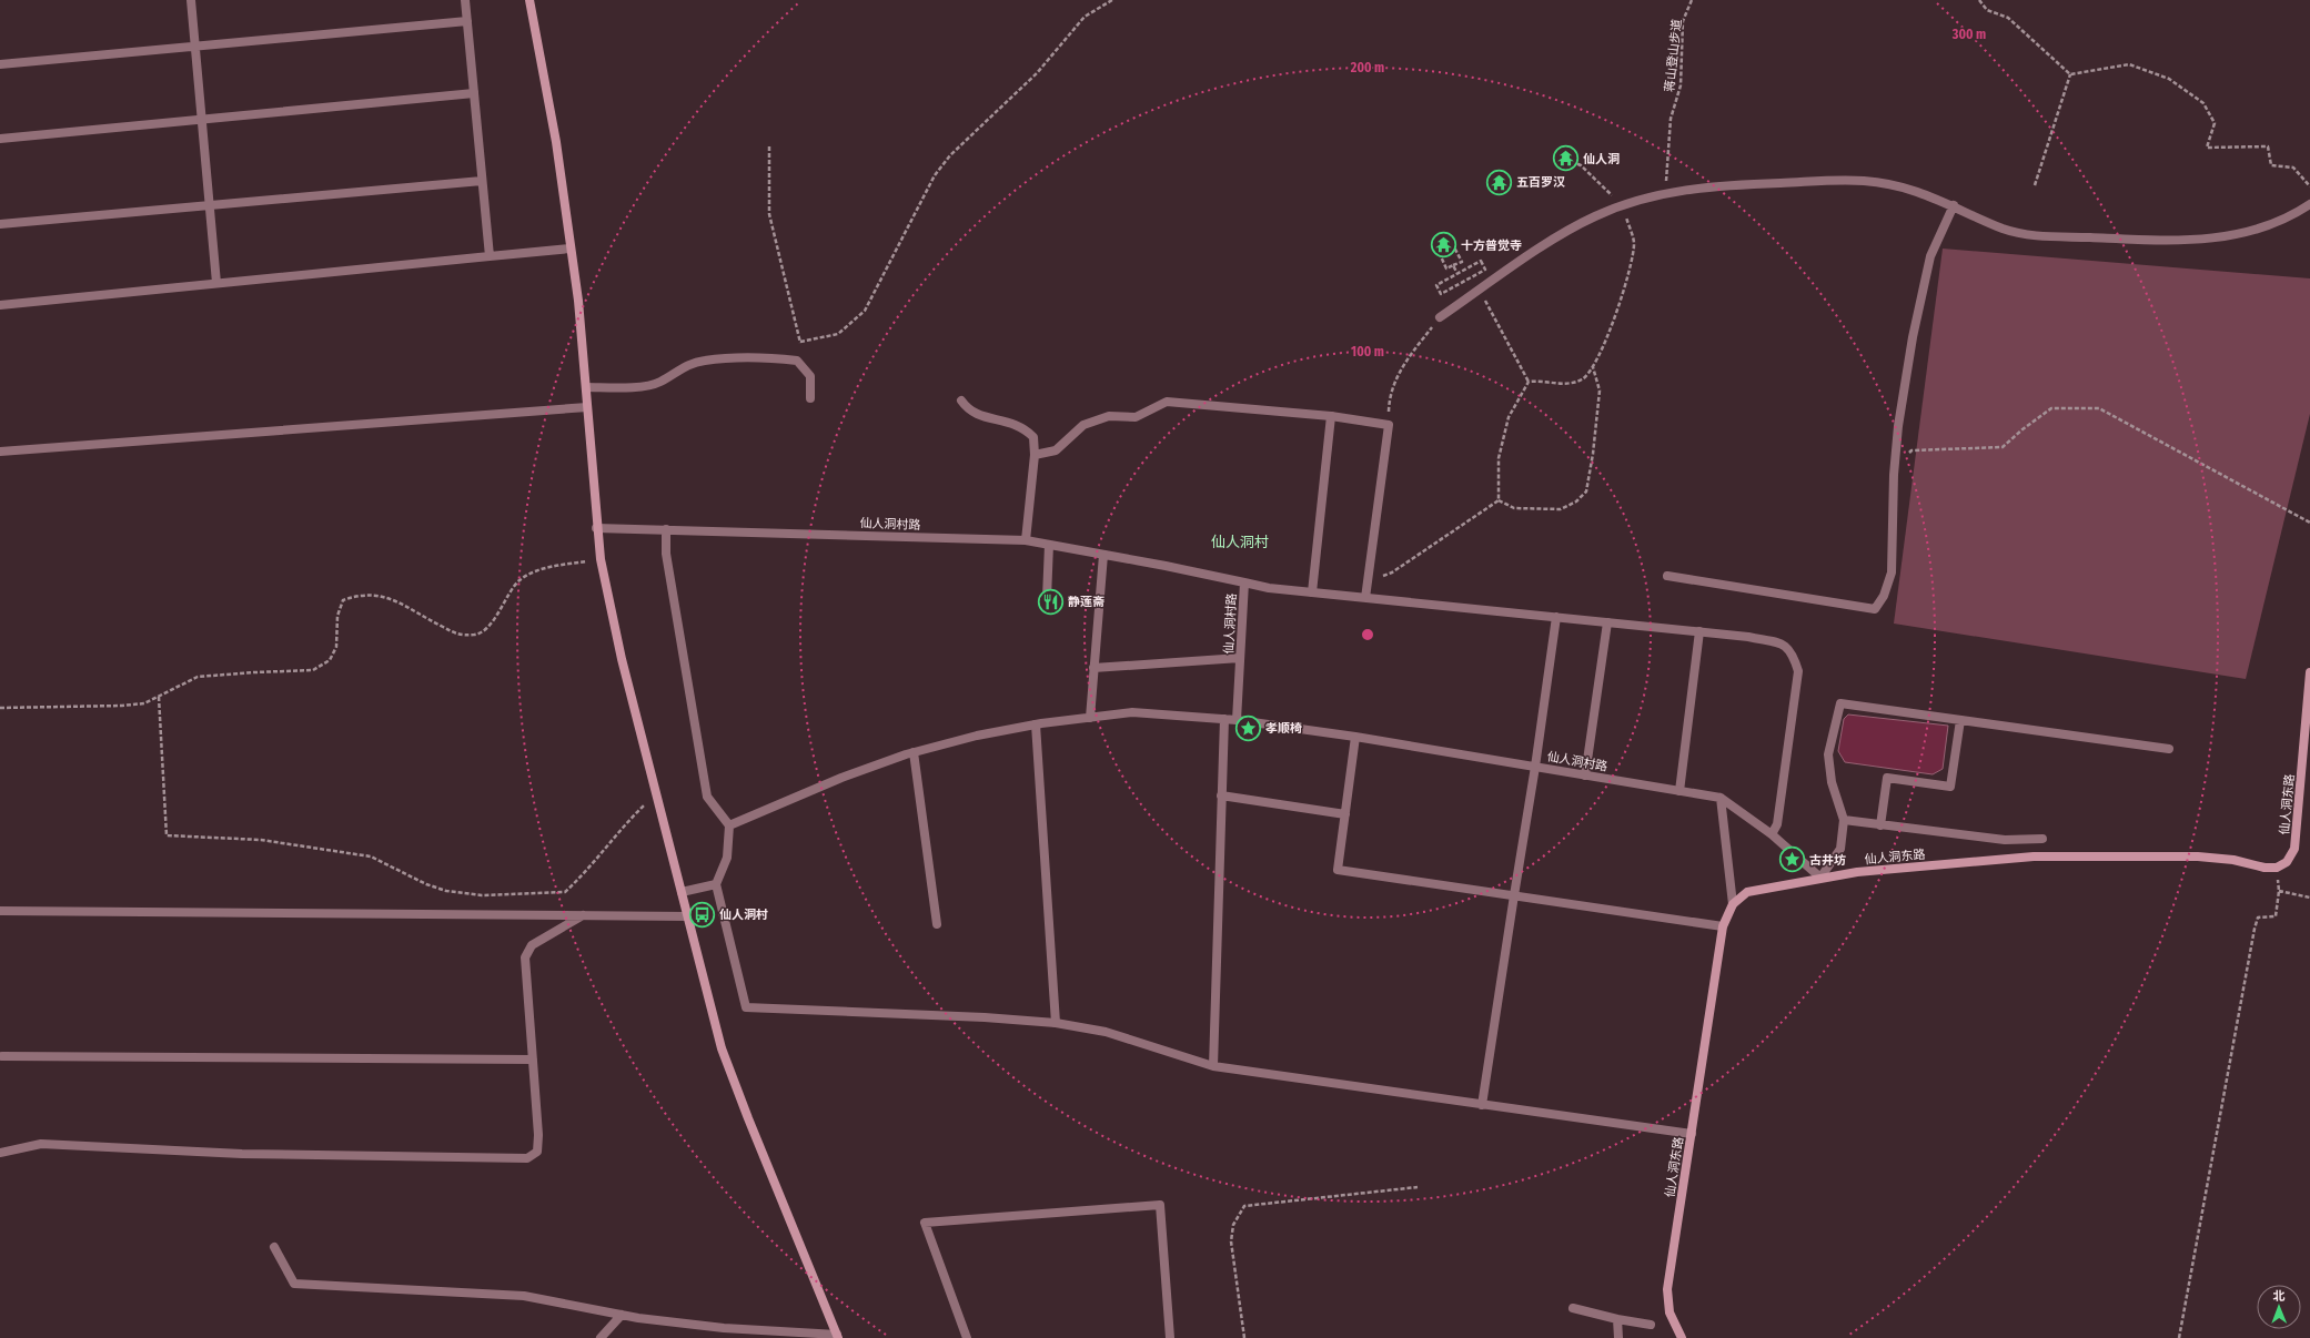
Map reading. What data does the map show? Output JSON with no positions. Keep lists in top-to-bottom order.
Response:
{
  "streets": {
    "street": ["仙人洞村路", "仙人洞东路"],
    "path": ["蒋山登山步道"]
  },
  "districts": ["仙人洞村"],
  "places": {
    "temple": ["仙人洞", "五百罗汉", "十方普觉寺"],
    "restaurant": ["静莲斋"],
    "place": ["孝顺椅", "古井坊"],
    "bus stop": ["仙人洞村"]
  },
  "north": "top",
  "rings": ["300 m", "200 m", "100 m"]
}
